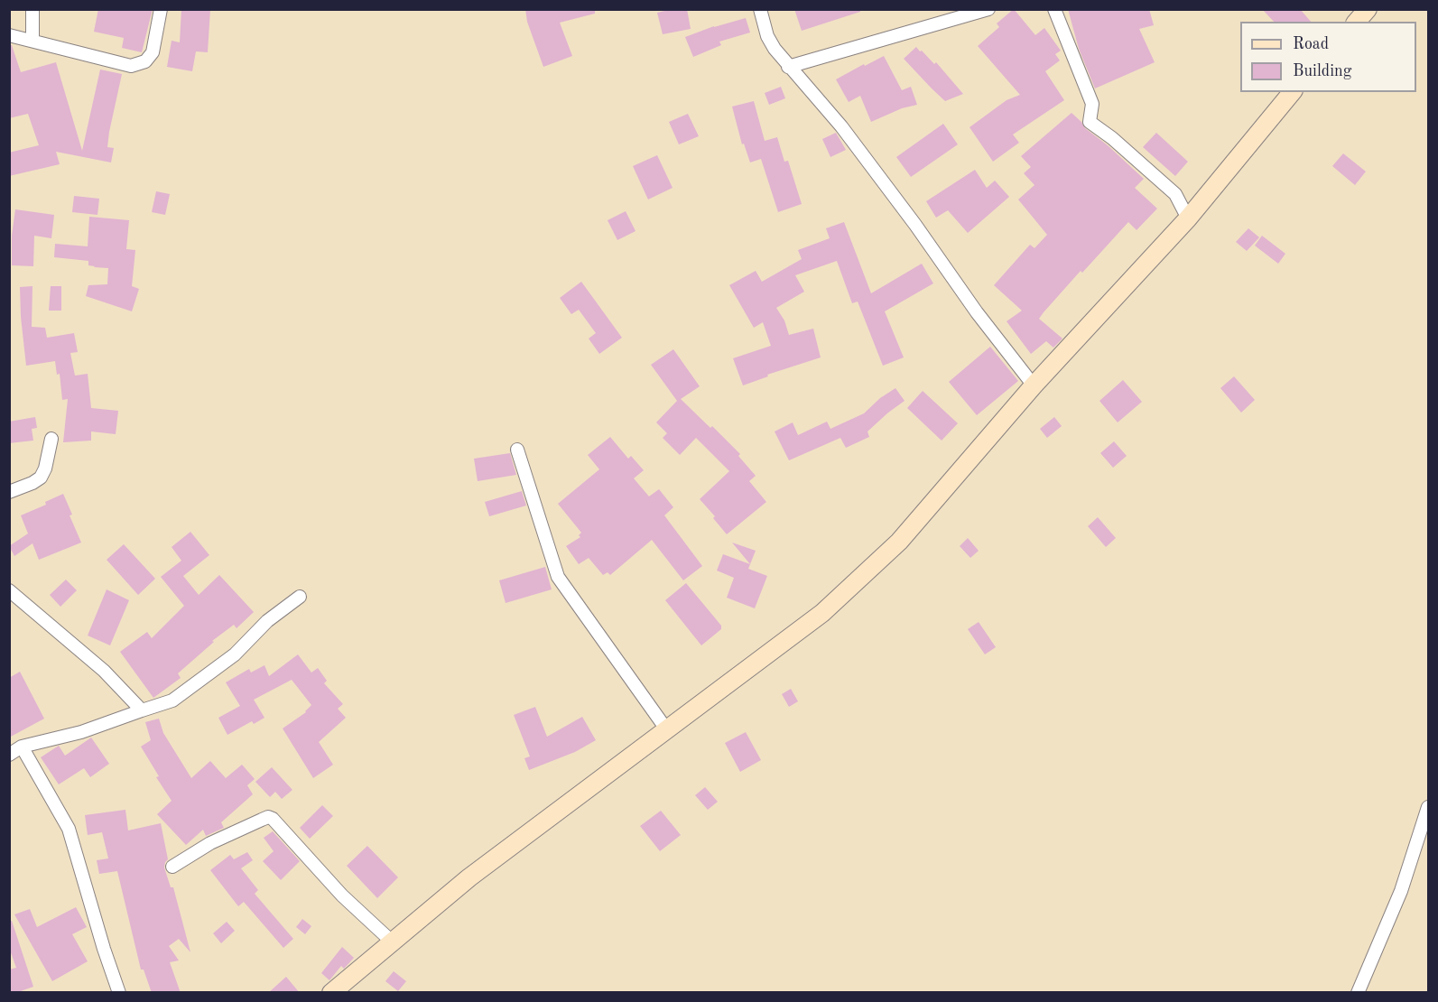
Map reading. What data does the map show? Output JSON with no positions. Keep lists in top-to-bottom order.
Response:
{
  "legend": ["Road", "Building"]
}
